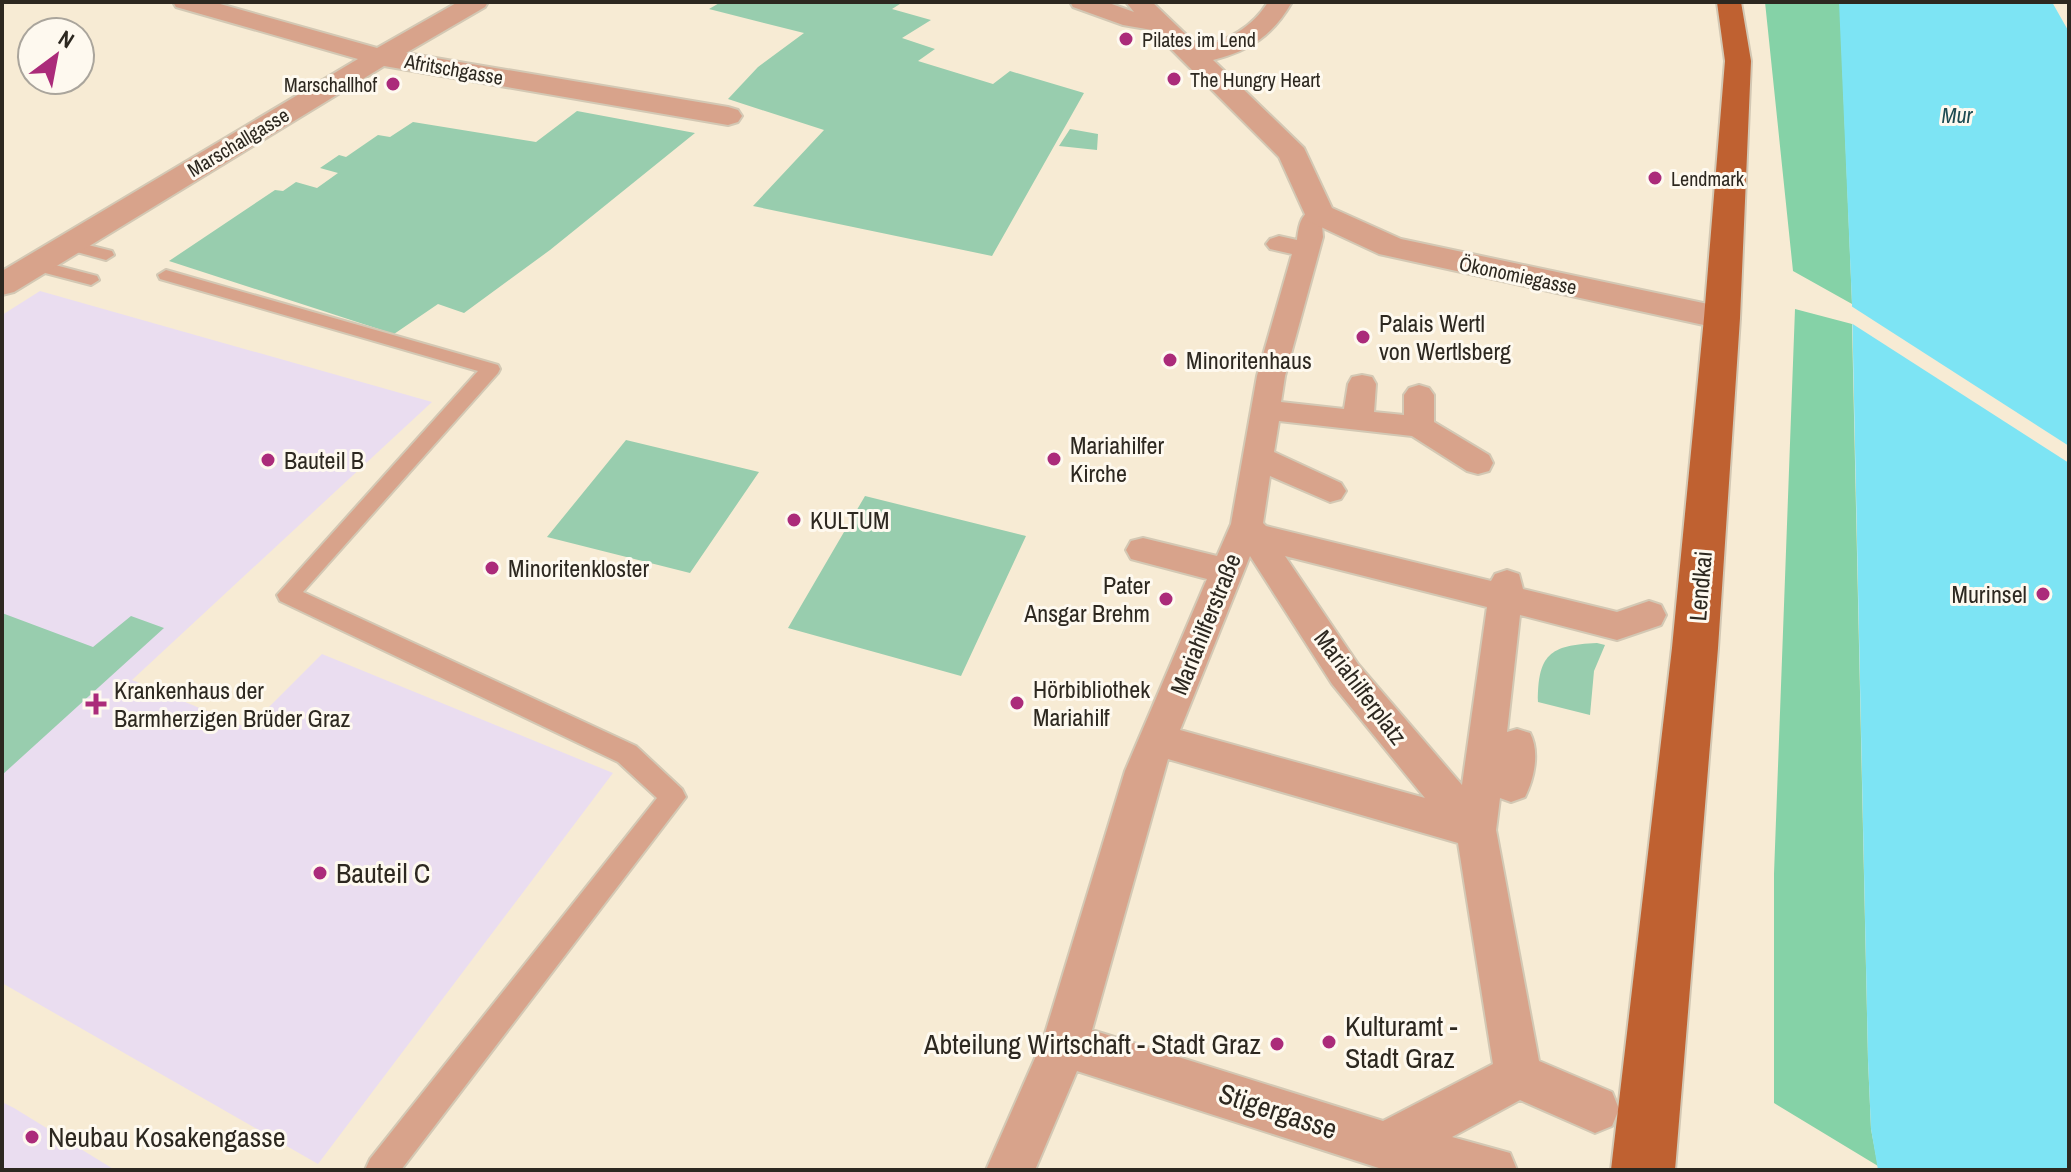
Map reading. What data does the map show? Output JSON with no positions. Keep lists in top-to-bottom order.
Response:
{
  "streets": {
    "main road": ["Lendkai"],
    "street": [
      "Afritschgasse",
      "Marschallgasse",
      "Ökonomiegasse",
      "Mariahilferstraße",
      "Mariahilferplatz",
      "Stigergasse"
    ]
  },
  "crossings": [
    ["Afritschgasse", "Marschallgasse"],
    ["Ökonomiegasse", "Lendkai"],
    ["Ökonomiegasse", "Mariahilferstraße"],
    ["Mariahilferstraße", "Mariahilferplatz"],
    ["Mariahilferstraße", "Stigergasse"]
  ],
  "water": ["Mur"],
  "places": {
    "other": [
      "Pilates im Lend",
      "The Hungry Heart",
      "Marschallhof",
      "Lendmark",
      "Palais Wertl von Wertlsberg",
      "Minoritenhaus",
      "Mariahilfer Kirche",
      "Bauteil B",
      "KULTUM",
      "Minoritenkloster",
      "Murinsel",
      "Pater Ansgar Brehm",
      "Hörbibliothek Mariahilf",
      "Bauteil C",
      "Kulturamt - Stadt Graz",
      "Abteilung Wirtschaft - Stadt Graz",
      "Neubau Kosakengasse"
    ],
    "health": ["Krankenhaus der Barmherzigen Brüder Graz"]
  },
  "north": "top right"
}
